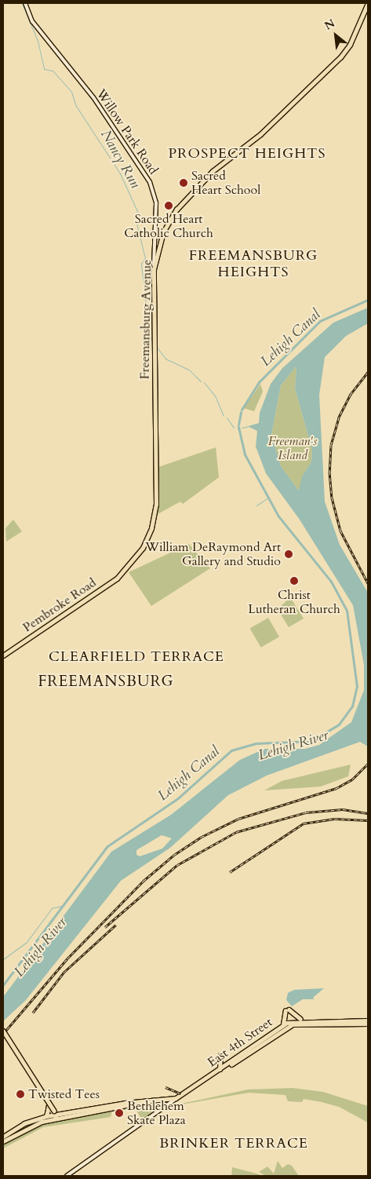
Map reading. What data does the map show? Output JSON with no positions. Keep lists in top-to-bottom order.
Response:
{
  "streets": {
    "highway": ["East 4th Street"],
    "main road": ["Willow Park Road", "Freemansburg Avenue", "Pembroke Road"]
  },
  "crossings": [
    ["Willow Park Road", "Freemansburg Avenue"],
    ["Freemansburg Avenue", "Pembroke Road"]
  ],
  "districts": [
    "PROSPECT HEIGHTS",
    "FREEMANSBURG HEIGHTS",
    "CLEARFIELD TERRACE",
    "FREEMANSBURG",
    "BRINKER TERRACE"
  ],
  "water": ["Nancy Run", "Lehigh Canal", "Lehigh River"],
  "parks": ["Freeman's Island"],
  "places": [
    "Sacred Heart School",
    "Sacred Heart Catholic Church",
    "William DeRaymond Art Gallery and Studio",
    "Christ Lutheran Church",
    "Twisted Tees",
    "Bethlehem Skate Plaza"
  ],
  "north": "top left"
}
